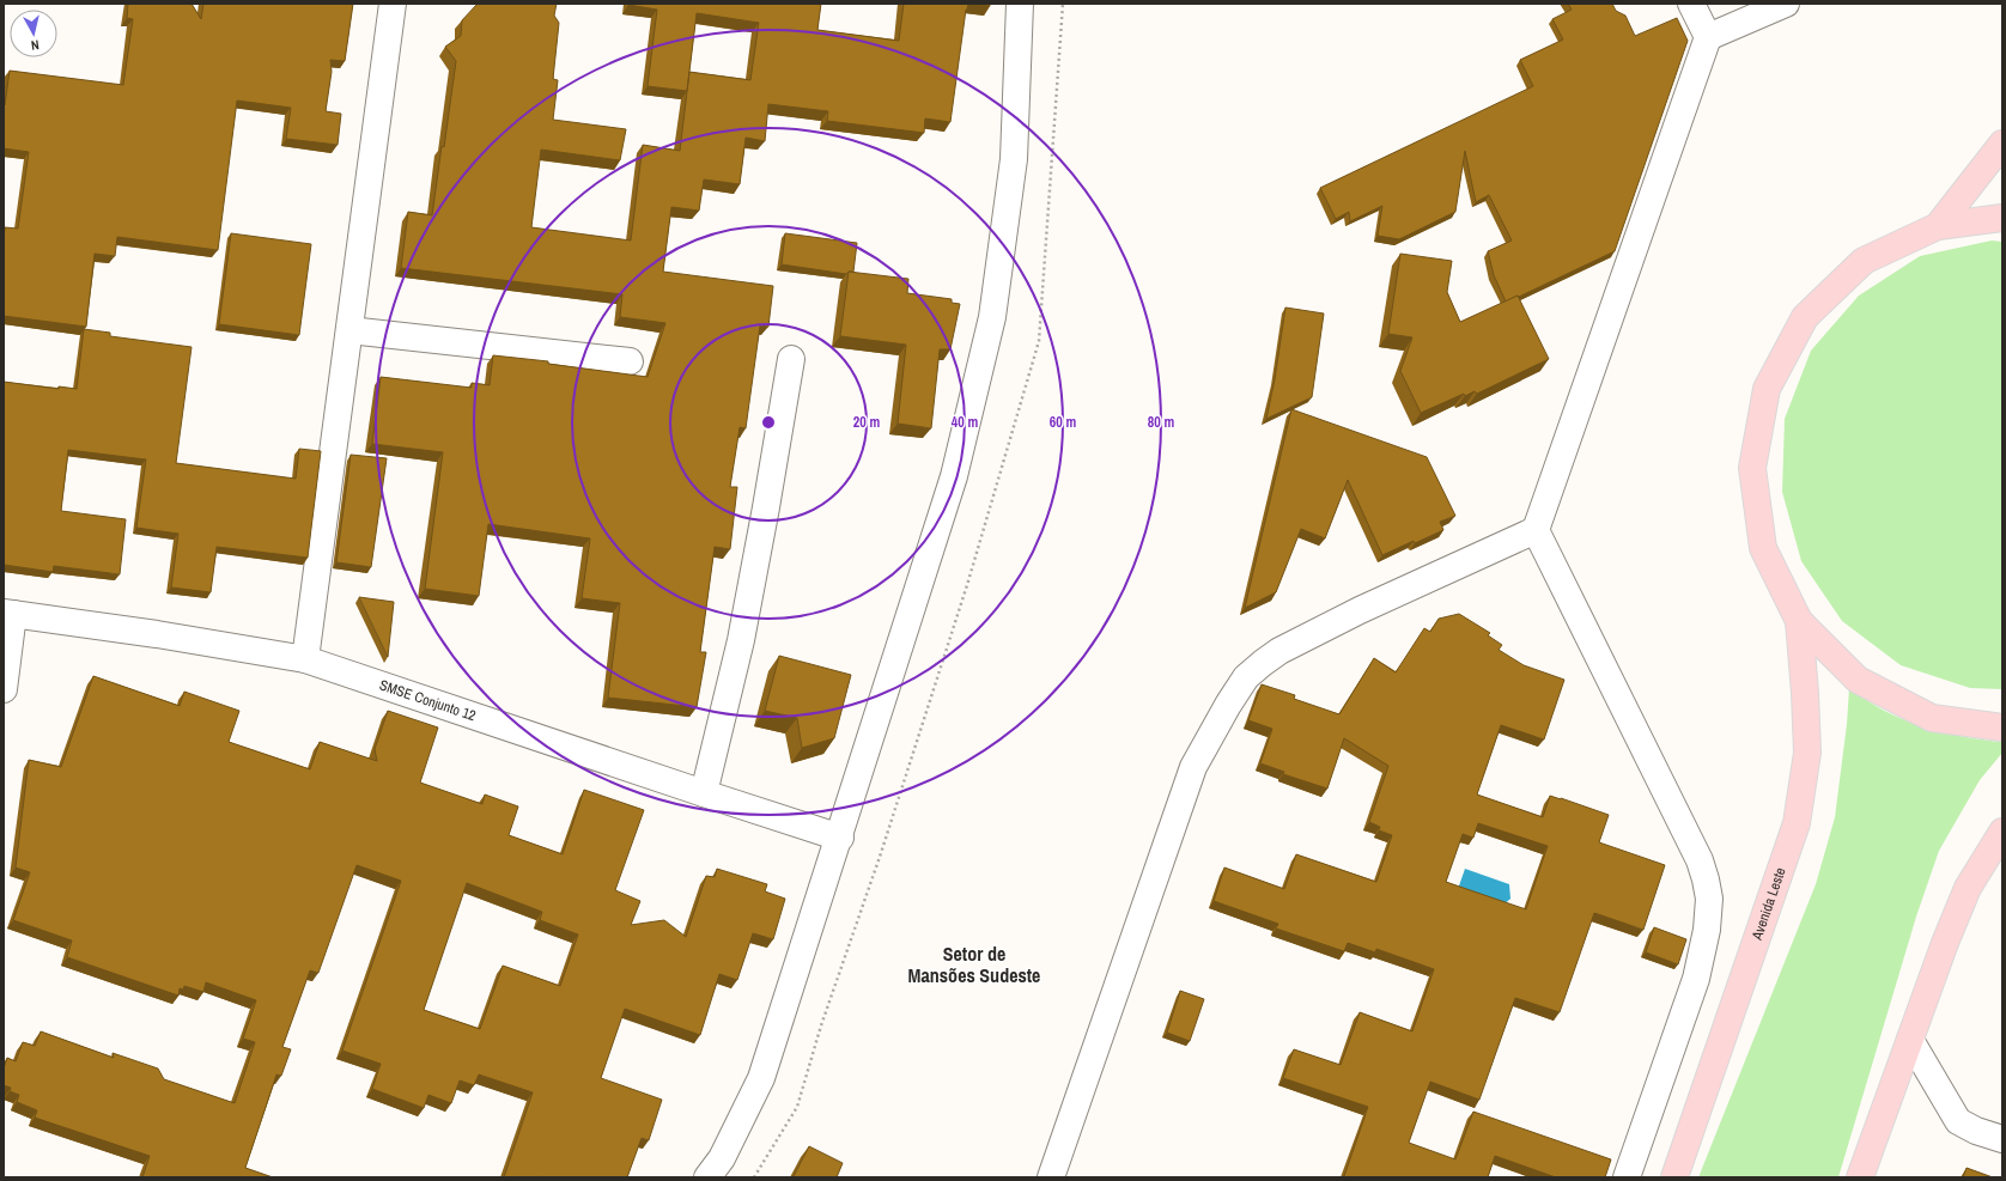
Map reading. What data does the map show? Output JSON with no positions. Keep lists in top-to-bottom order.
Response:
{
  "streets": {
    "main road": ["Avenida Leste"],
    "street": ["SMSE Conjunto 12"]
  },
  "districts": ["Setor de Mansões Sudeste"],
  "north": "bottom",
  "rings": [
    "20 m",
    "40 m",
    "60 m",
    "80 m"
  ]
}
